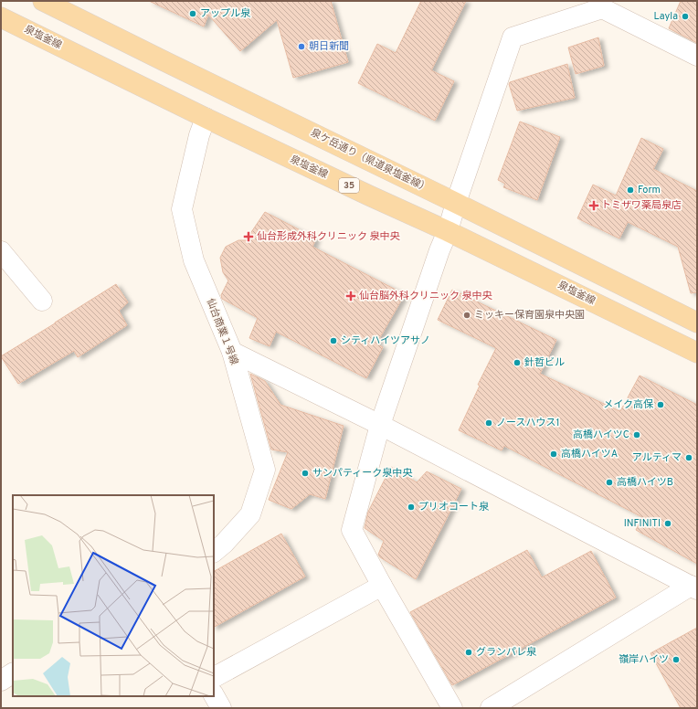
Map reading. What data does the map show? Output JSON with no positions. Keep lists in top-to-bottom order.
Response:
{
  "streets": {
    "main road": ["泉塩釜線", "泉ケ岳通り（県道泉塩釜線）", "35"],
    "street": ["仙台商業１号線"]
  },
  "crossings": [
    ["泉塩釜線", "仙台商業１号線"]
  ],
  "places": {
    "other": [
      "アップル泉",
      "Layla",
      "朝日新聞",
      "Form",
      "ミッキー保育園泉中央園",
      "シティハイツアサノ",
      "針哲ビル",
      "メイク高保",
      "ノースハウス1",
      "高橋ハイツC",
      "高橋ハイツA",
      "アルティマ",
      "サンパティーク泉中央",
      "高橋ハイツB",
      "プリオコート泉",
      "INFINITI",
      "グランパレ泉",
      "嶺岸ハイツ"
    ],
    "health": ["トミザワ薬局泉店", "仙台形成外科クリニック 泉中央", "仙台脳外科クリニック 泉中央"]
  }
}
